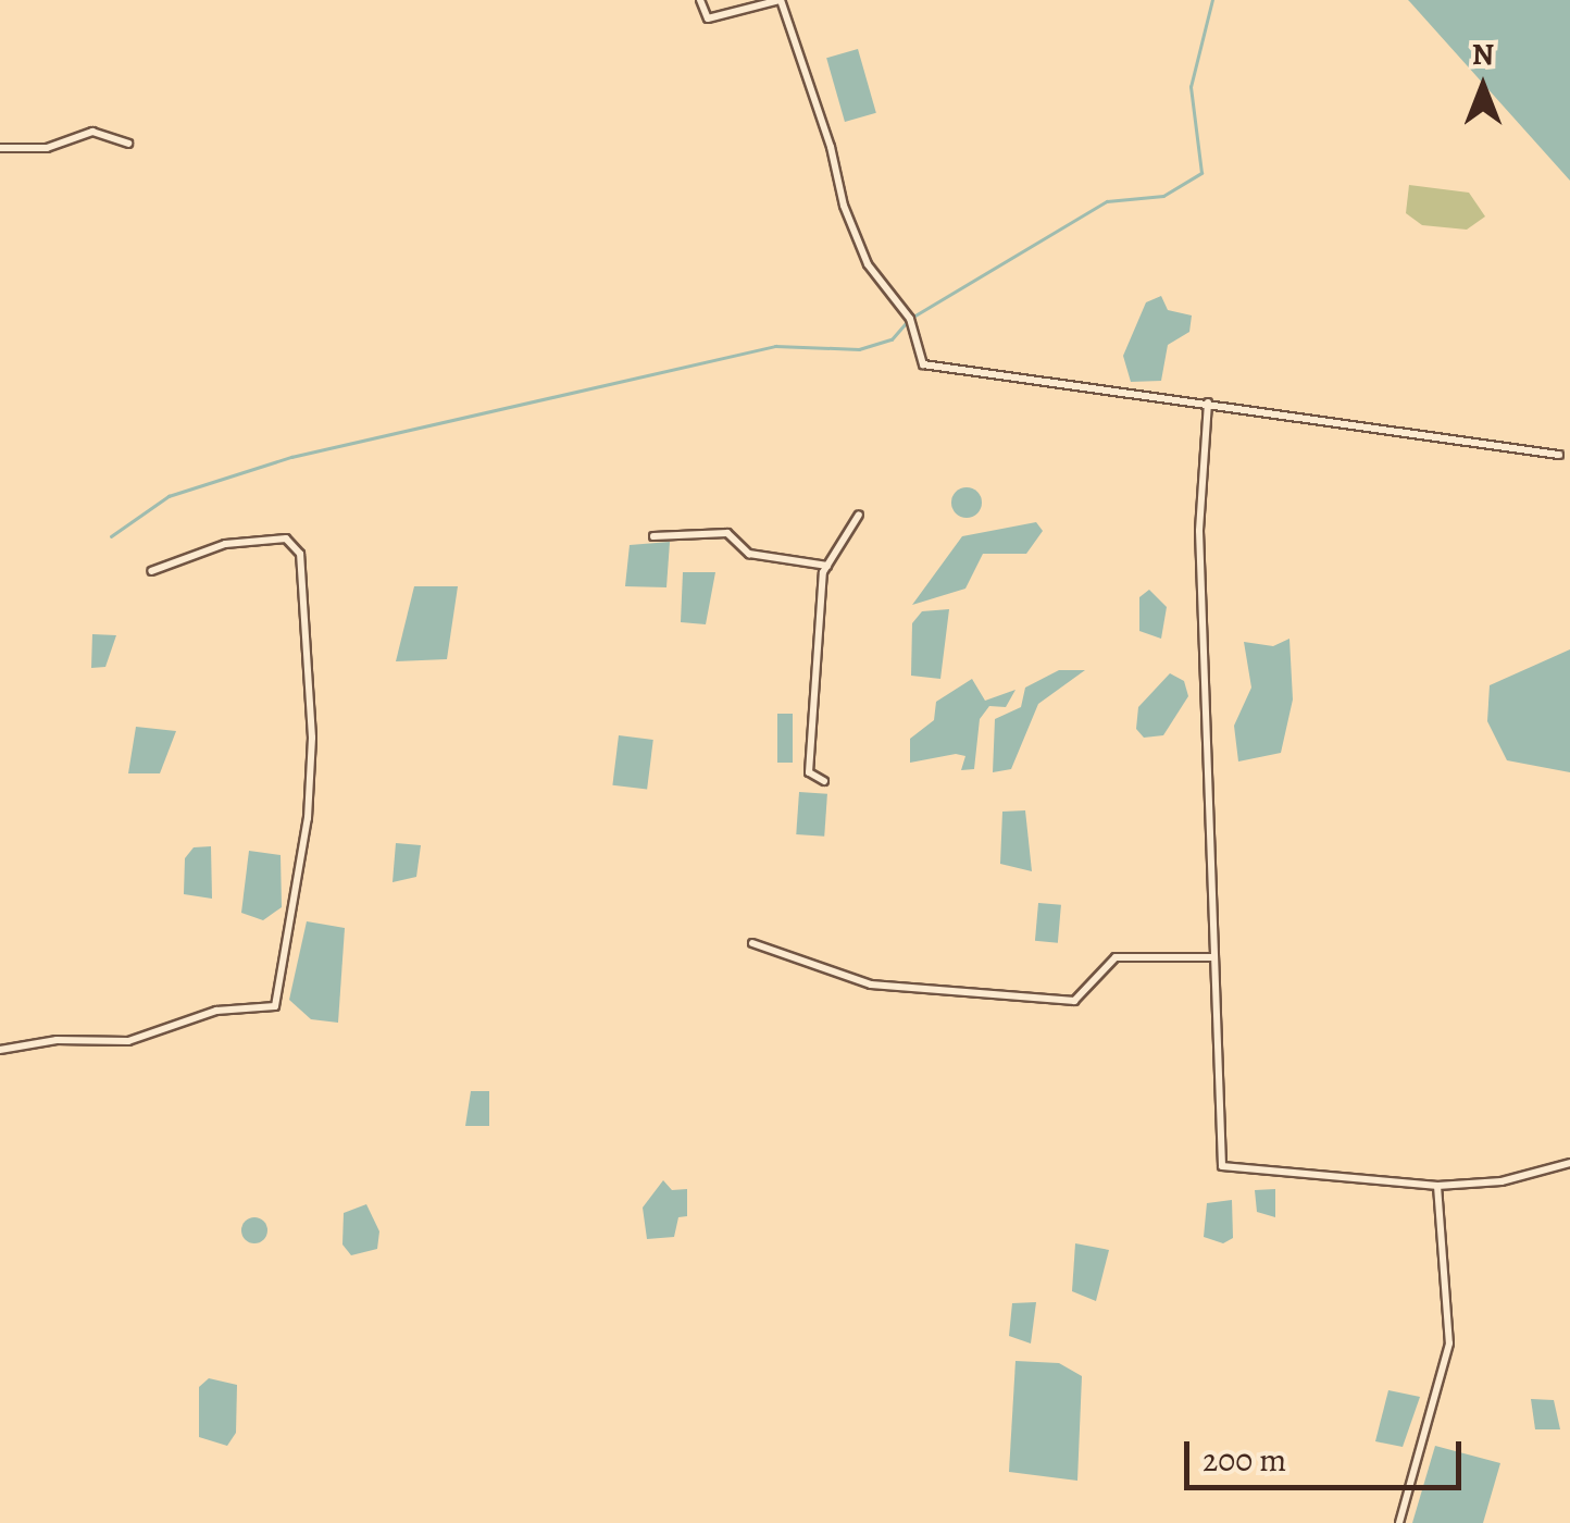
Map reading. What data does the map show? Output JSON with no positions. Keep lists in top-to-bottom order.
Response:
{
  "scale_bar": "200 m",
  "north": "top"
}
